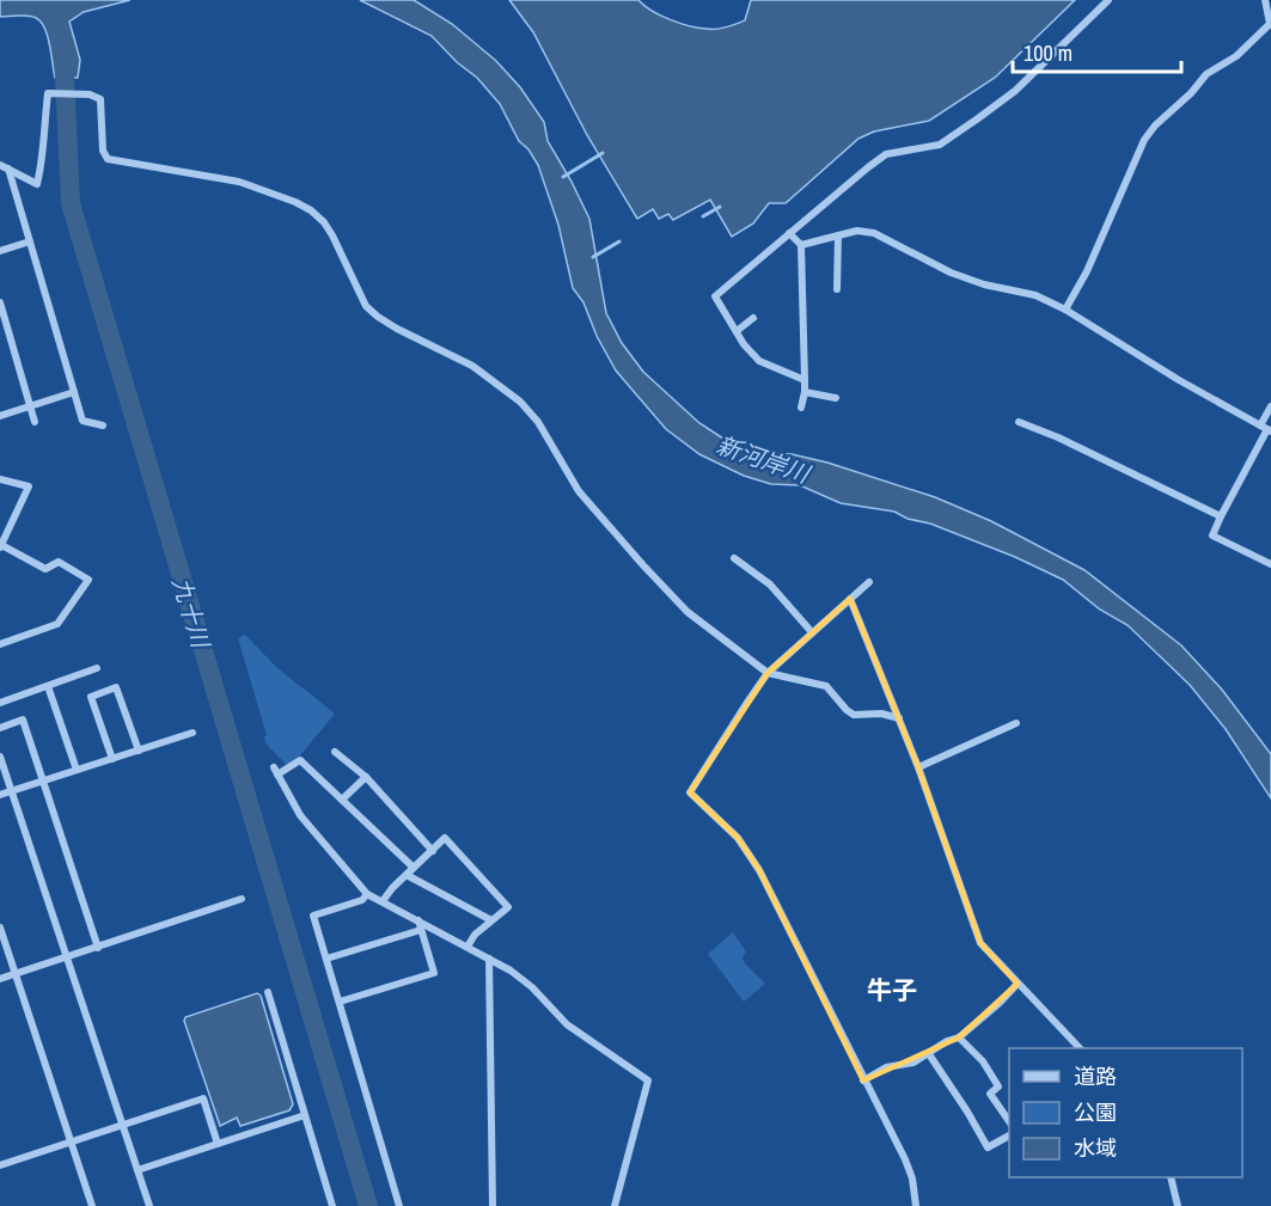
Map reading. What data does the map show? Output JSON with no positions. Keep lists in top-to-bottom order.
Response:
{
  "districts": ["牛子"],
  "water": ["新河岸川", "九十川"],
  "legend": ["道路", "公園", "水域"],
  "scale_bar": "100 m"
}
